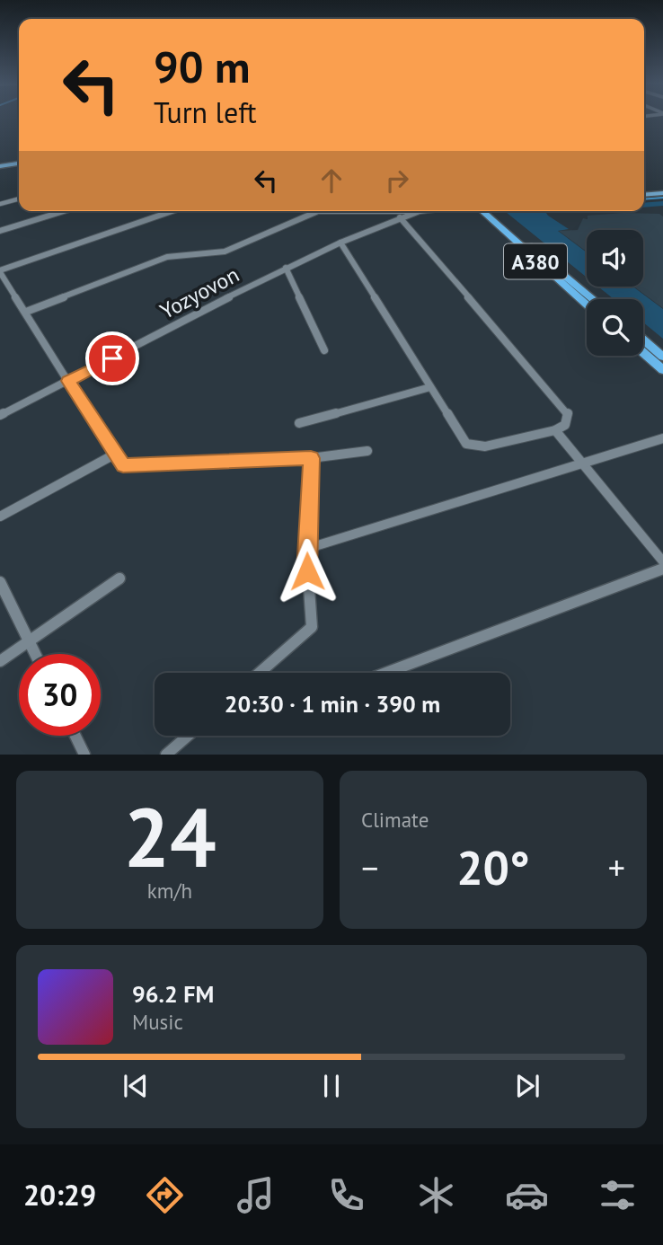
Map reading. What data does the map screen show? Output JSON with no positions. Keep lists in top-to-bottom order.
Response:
{
  "streets": {
    "highway": ["A380"],
    "street": ["Yozyovon"]
  },
  "page": {
    "turn": ["90 m", "Turn left"],
    "limit": "30",
    "trip": "20:30 · 1 min · 390 m",
    "tile": [
      ["24", "km/h"],
      "Climate"
    ],
    "heat": ["−", "20°", "+"],
    "song": ["96.2 FM", "Music"],
    "tabs": "20:29"
  }
}
